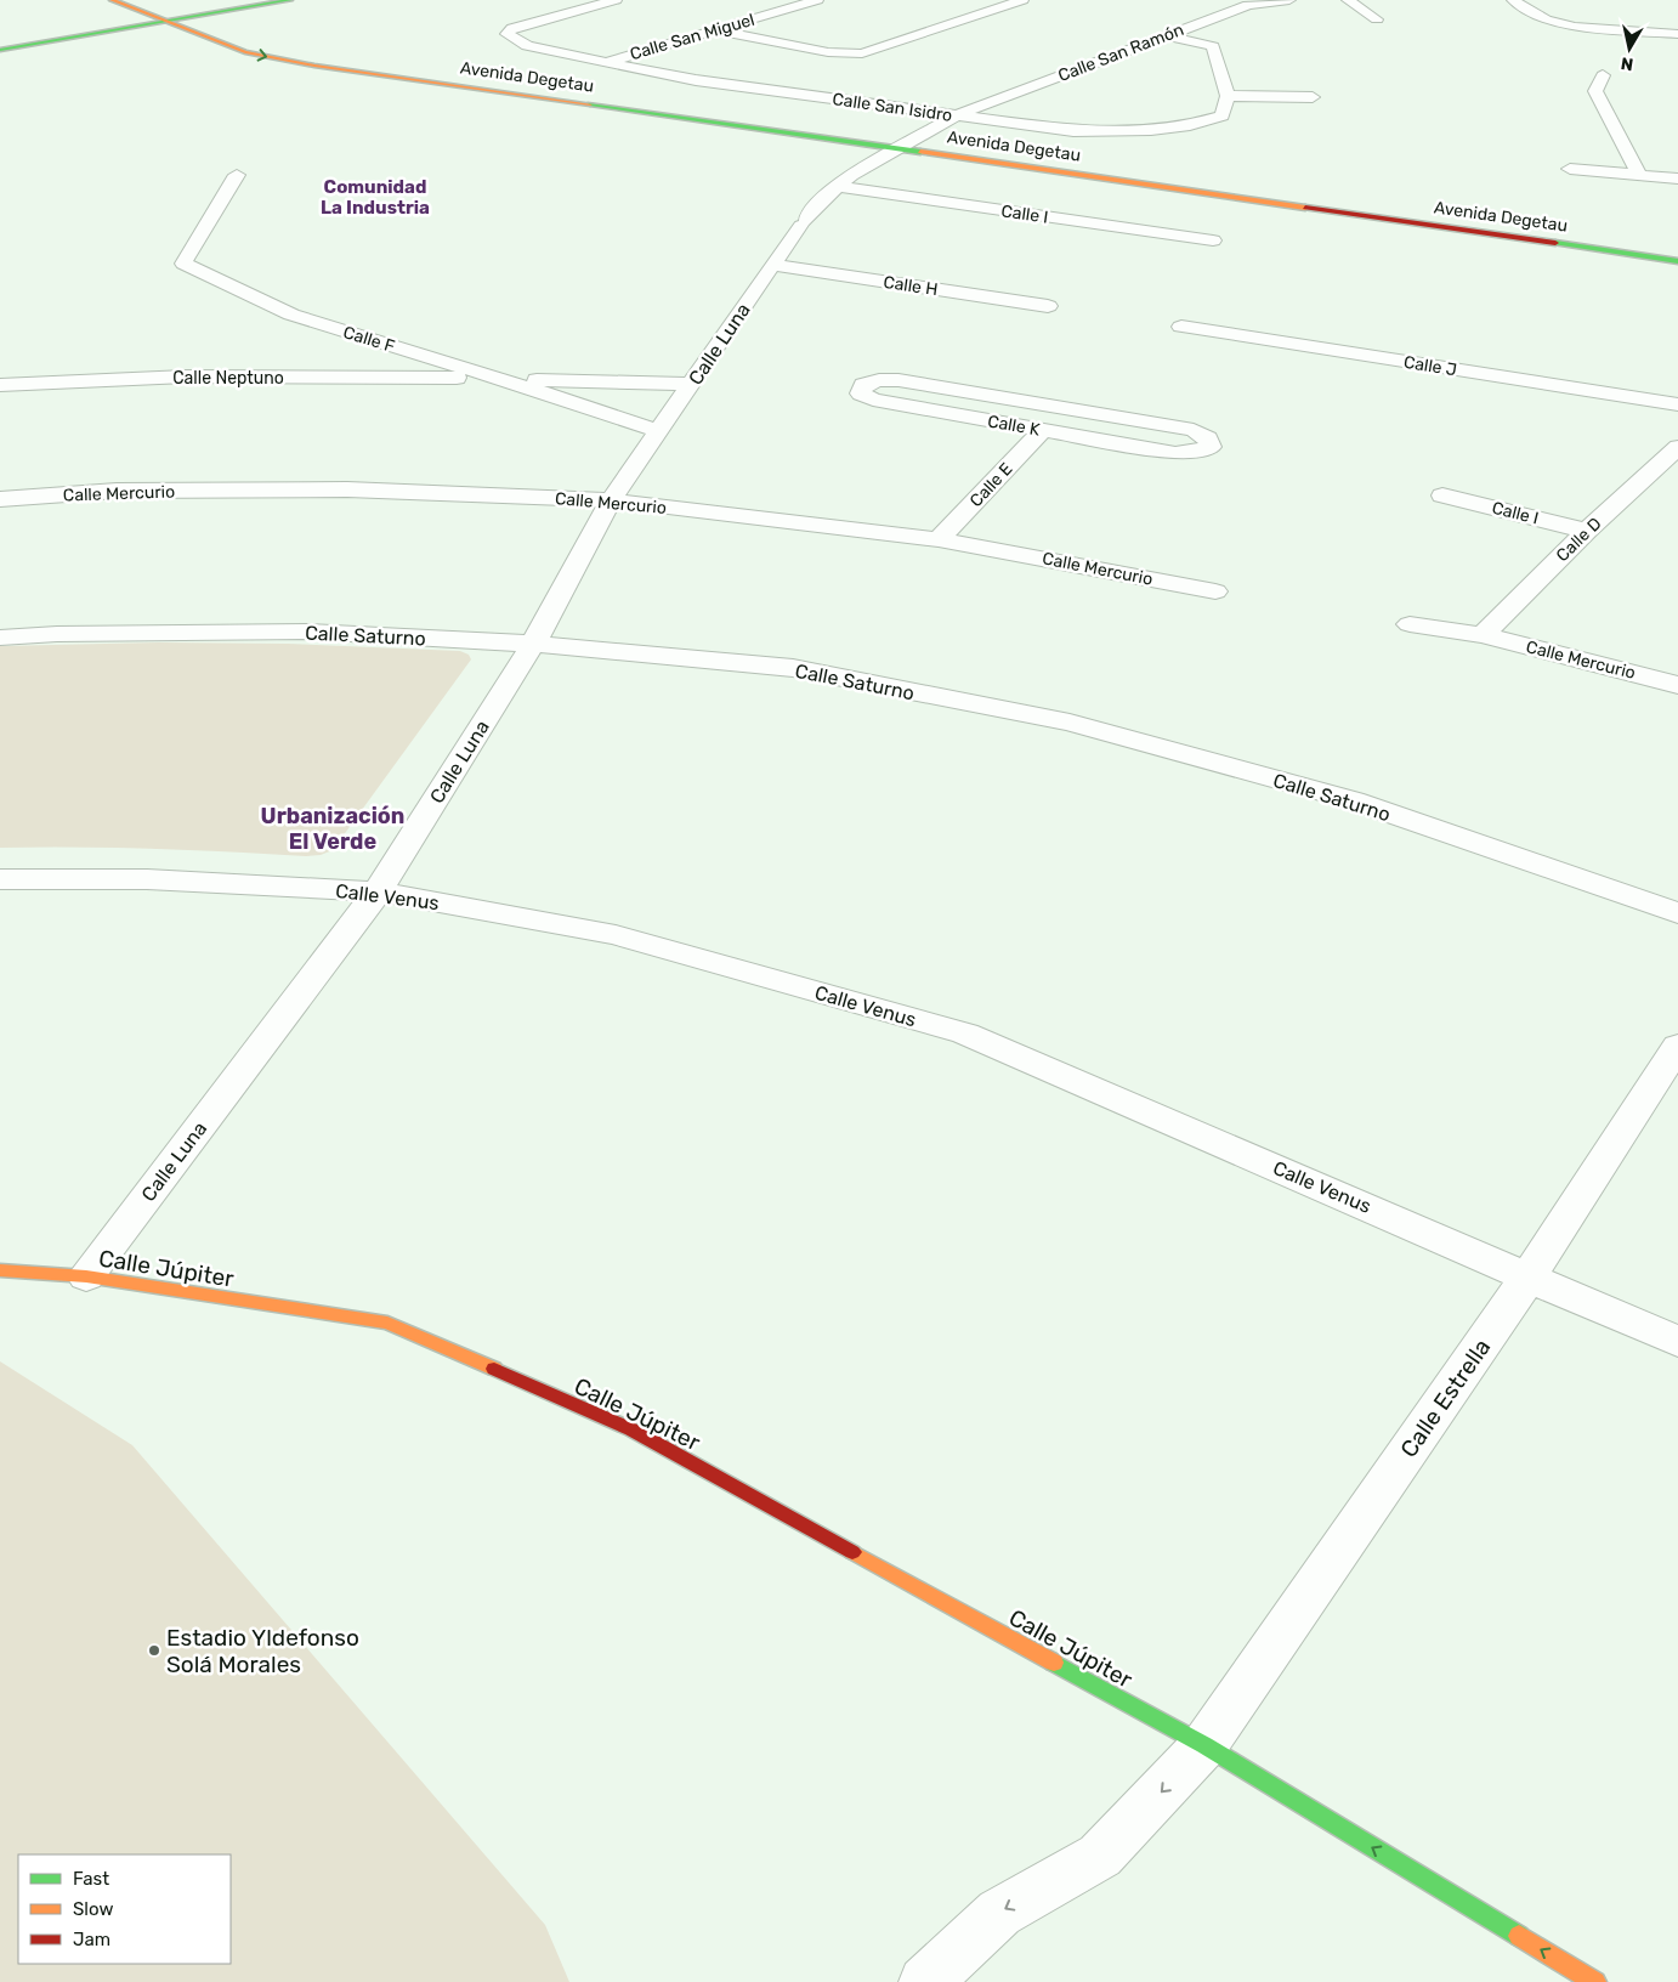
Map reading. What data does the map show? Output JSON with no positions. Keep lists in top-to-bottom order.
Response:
{
  "streets": {
    "main road": ["Avenida Degetau", "Calle Júpiter"],
    "street": [
      "Calle San Miguel",
      "Calle San Ramón",
      "Calle San Isidro",
      "Calle I",
      "Calle H",
      "Calle F",
      "Calle Luna",
      "Calle J",
      "Calle Neptuno",
      "Calle K",
      "Calle E",
      "Calle Mercurio",
      "Calle D",
      "Calle Saturno",
      "Calle Venus",
      "Calle Estrella"
    ]
  },
  "crossings": [
    ["Calle San Miguel", "Calle San Isidro"],
    ["Calle San Ramón", "Avenida Degetau"],
    ["Calle San Ramón", "Calle San Isidro"],
    ["Calle San Ramón", "Calle I"],
    ["Calle San Ramón", "Calle Luna"],
    ["Calle I", "Calle Luna"],
    ["Calle I", "Calle D"],
    ["Calle H", "Calle Luna"],
    ["Calle F", "Calle Luna"],
    ["Calle Luna", "Calle Mercurio"],
    ["Calle Luna", "Calle Saturno"],
    ["Calle Luna", "Calle Venus"],
    ["Calle Luna", "Calle Júpiter"],
    ["Calle K", "Calle E"],
    ["Calle E", "Calle Mercurio"],
    ["Calle Mercurio", "Calle D"],
    ["Calle Venus", "Calle Estrella"],
    ["Calle Júpiter", "Calle Estrella"]
  ],
  "districts": ["Comunidad La Industria", "Urbanización El Verde"],
  "places": ["Estadio Yldefonso Solá Morales"],
  "legend": ["Fast", "Slow", "Jam"],
  "north": "bottom"
}
